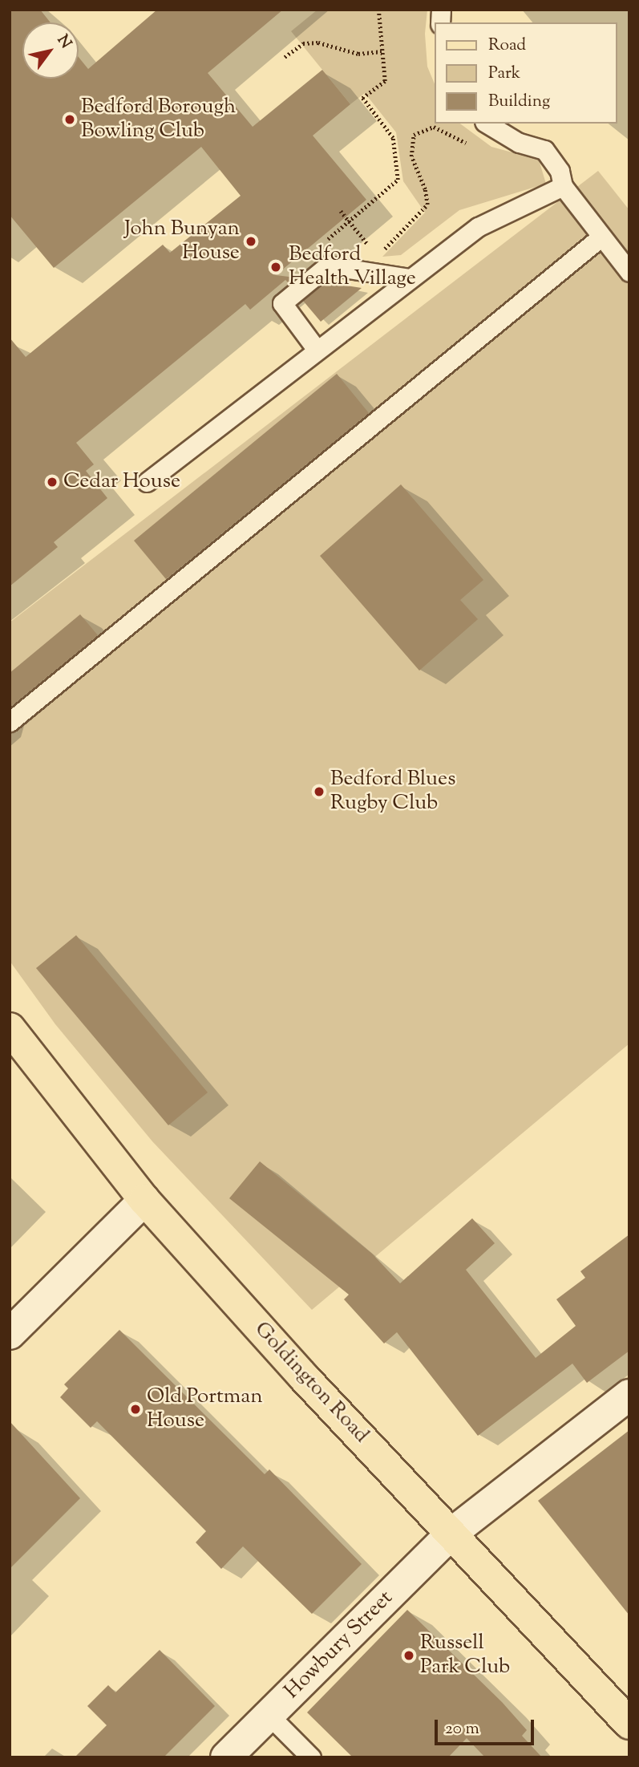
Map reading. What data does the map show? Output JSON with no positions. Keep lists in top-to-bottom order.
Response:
{
  "streets": {
    "main road": ["Goldington Road"],
    "street": ["Howbury Street"]
  },
  "crossings": [
    ["Goldington Road", "Howbury Street"]
  ],
  "places": [
    "Bedford Borough Bowling Club",
    "John Bunyan House",
    "Bedford Health Village",
    "Cedar House",
    "Bedford Blues Rugby Club",
    "Old Portman House",
    "Russell Park Club"
  ],
  "legend": ["Road", "Park", "Building"],
  "scale_bar": "20 m",
  "north": "top right"
}
